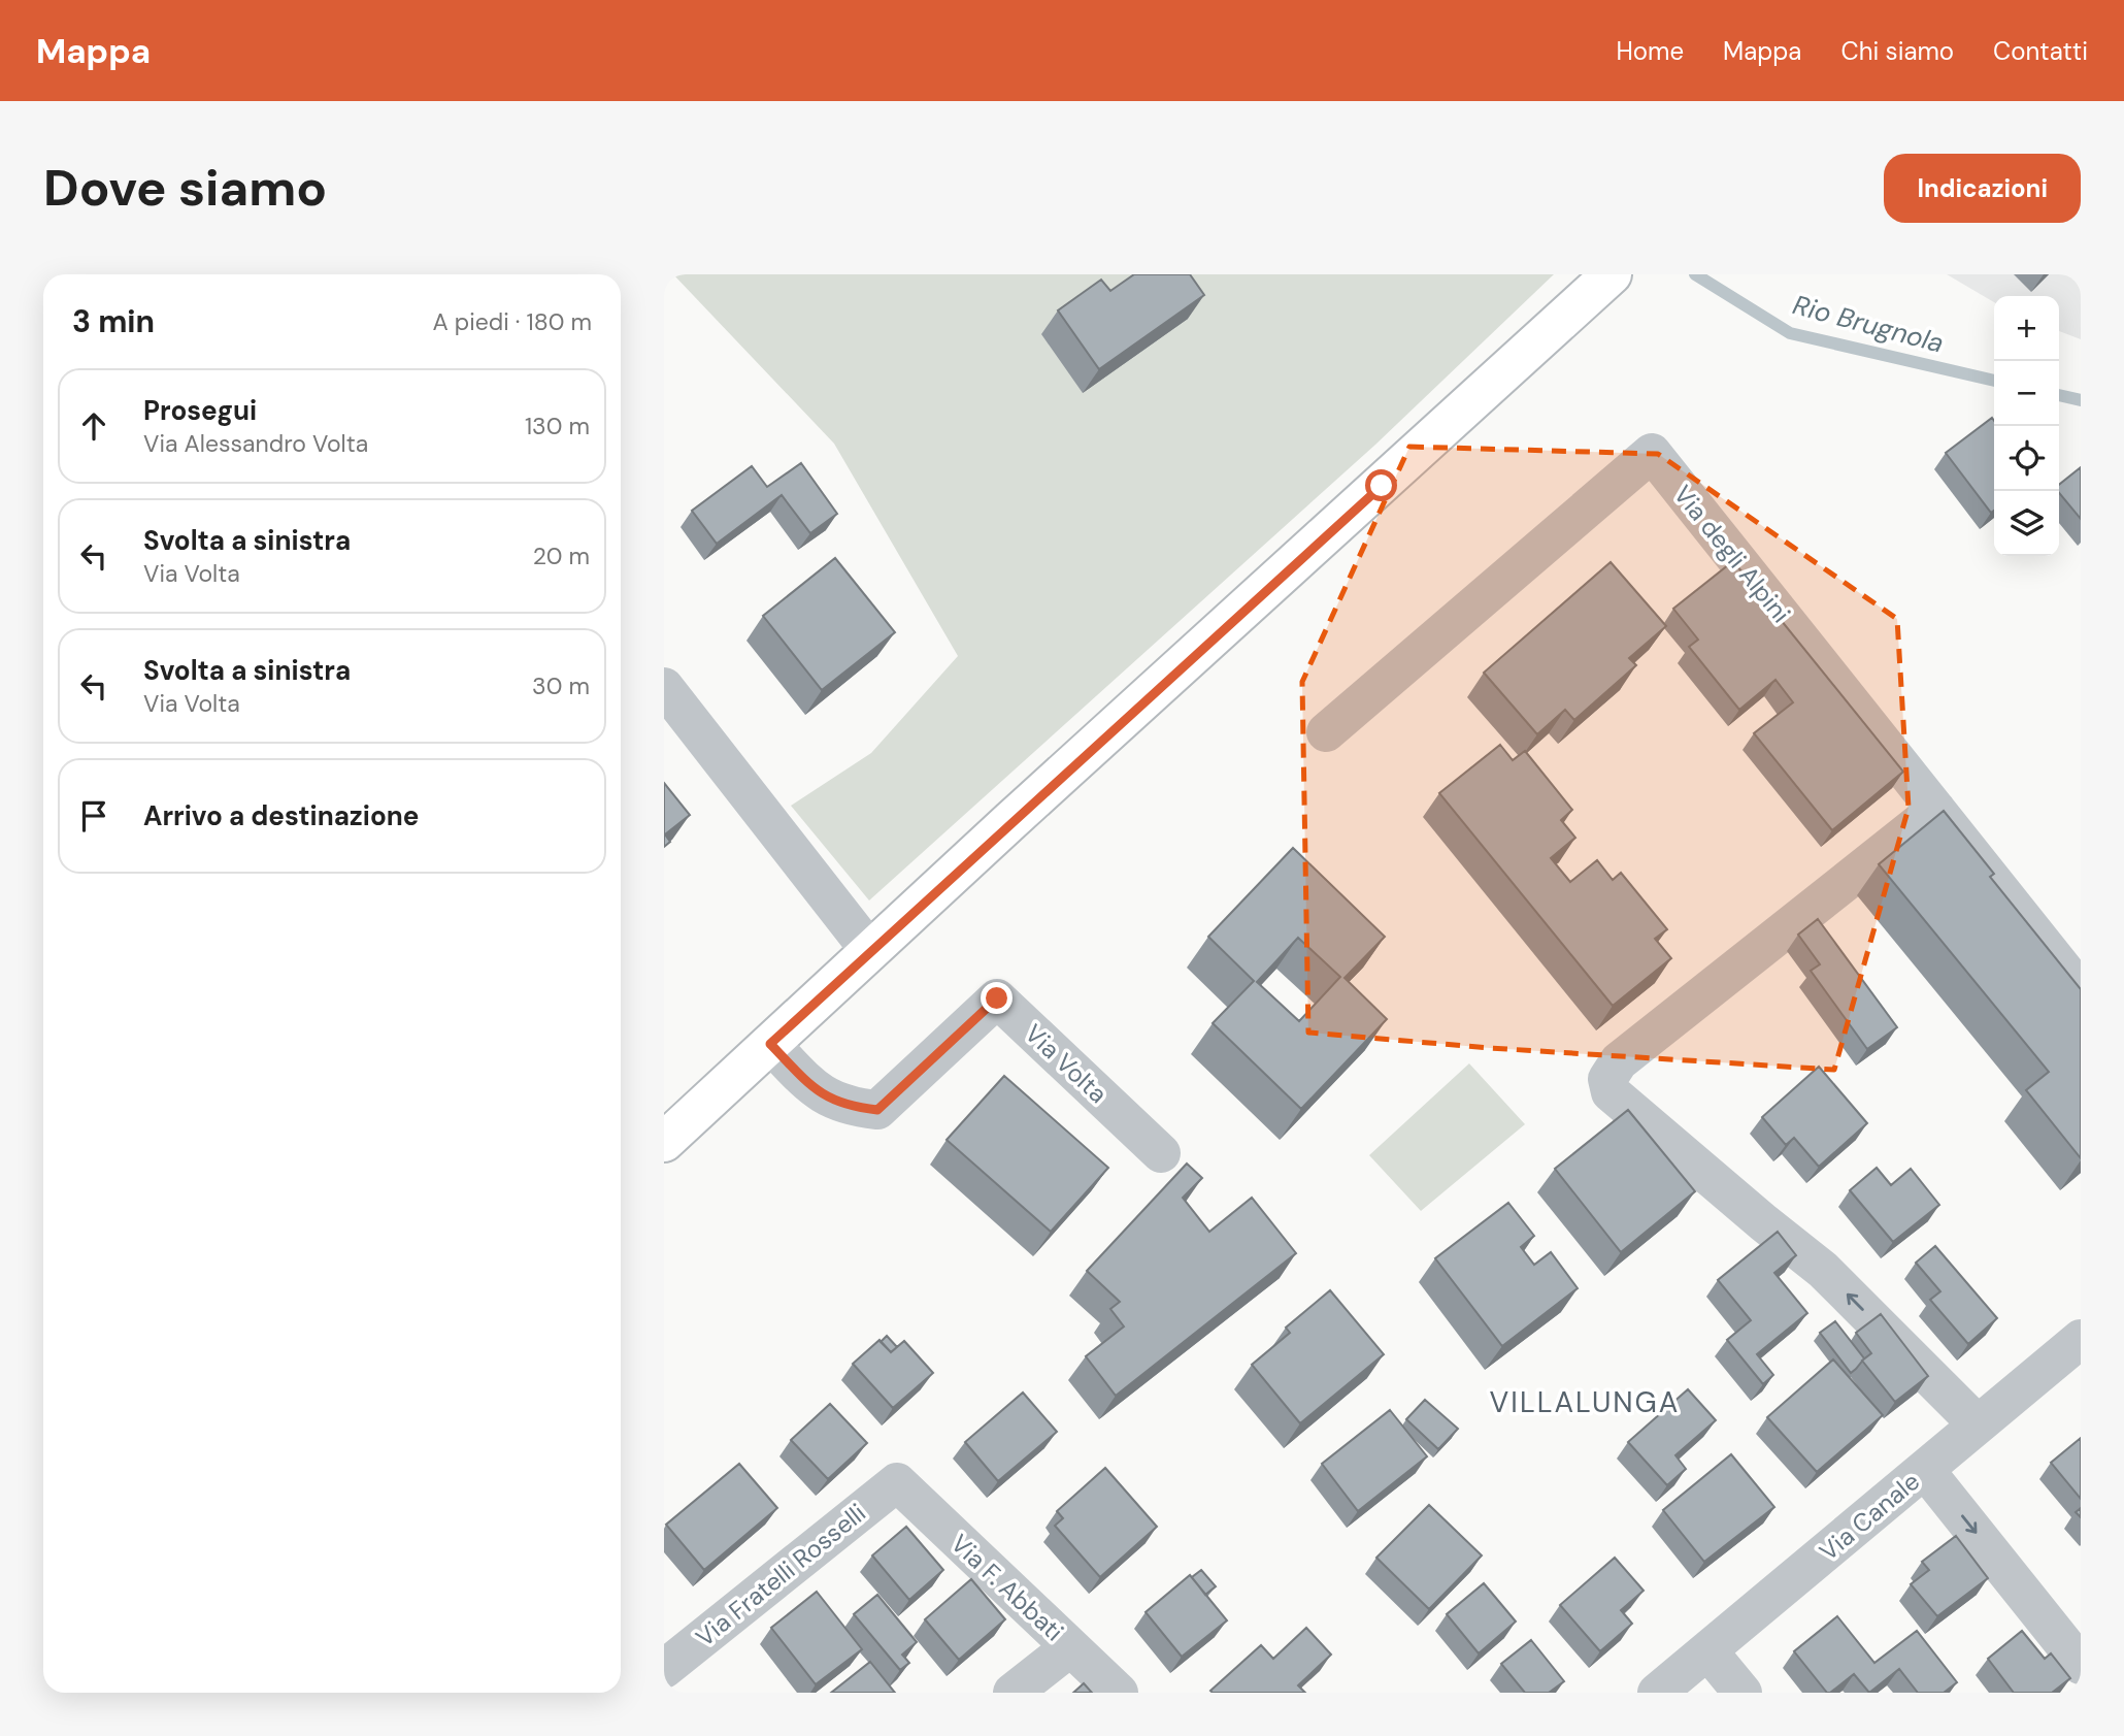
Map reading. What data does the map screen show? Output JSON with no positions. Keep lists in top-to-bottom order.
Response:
{
  "streets": {
    "street": [
      "Via degli Alpini",
      "Via Volta",
      "Via Canale",
      "Via Fratelli Rosselli",
      "Via F. Abbati"
    ]
  },
  "crossings": [
    ["Via Fratelli Rosselli", "Via F. Abbati"]
  ],
  "districts": ["VILLALUNGA"],
  "water": ["Rio Brugnola"],
  "page": {
    "header": "Mappa",
    "nav": [
      "Home",
      "Mappa",
      "Chi siamo",
      "Contatti"
    ],
    "buttons": "Indicazioni",
    "title": "Dove siamo",
    "heading": ["3 min", "A piedi · 180 m"],
    "map_buttons": ["+", "−"],
    "list": [
      ["Prosegui", "Via Alessandro Volta", "130 m"],
      ["Svolta a sinistra", "Via Volta", "20 m"],
      ["Svolta a sinistra", "Via Volta", "30 m"],
      "Arrivo a destinazione"
    ]
  }
}
